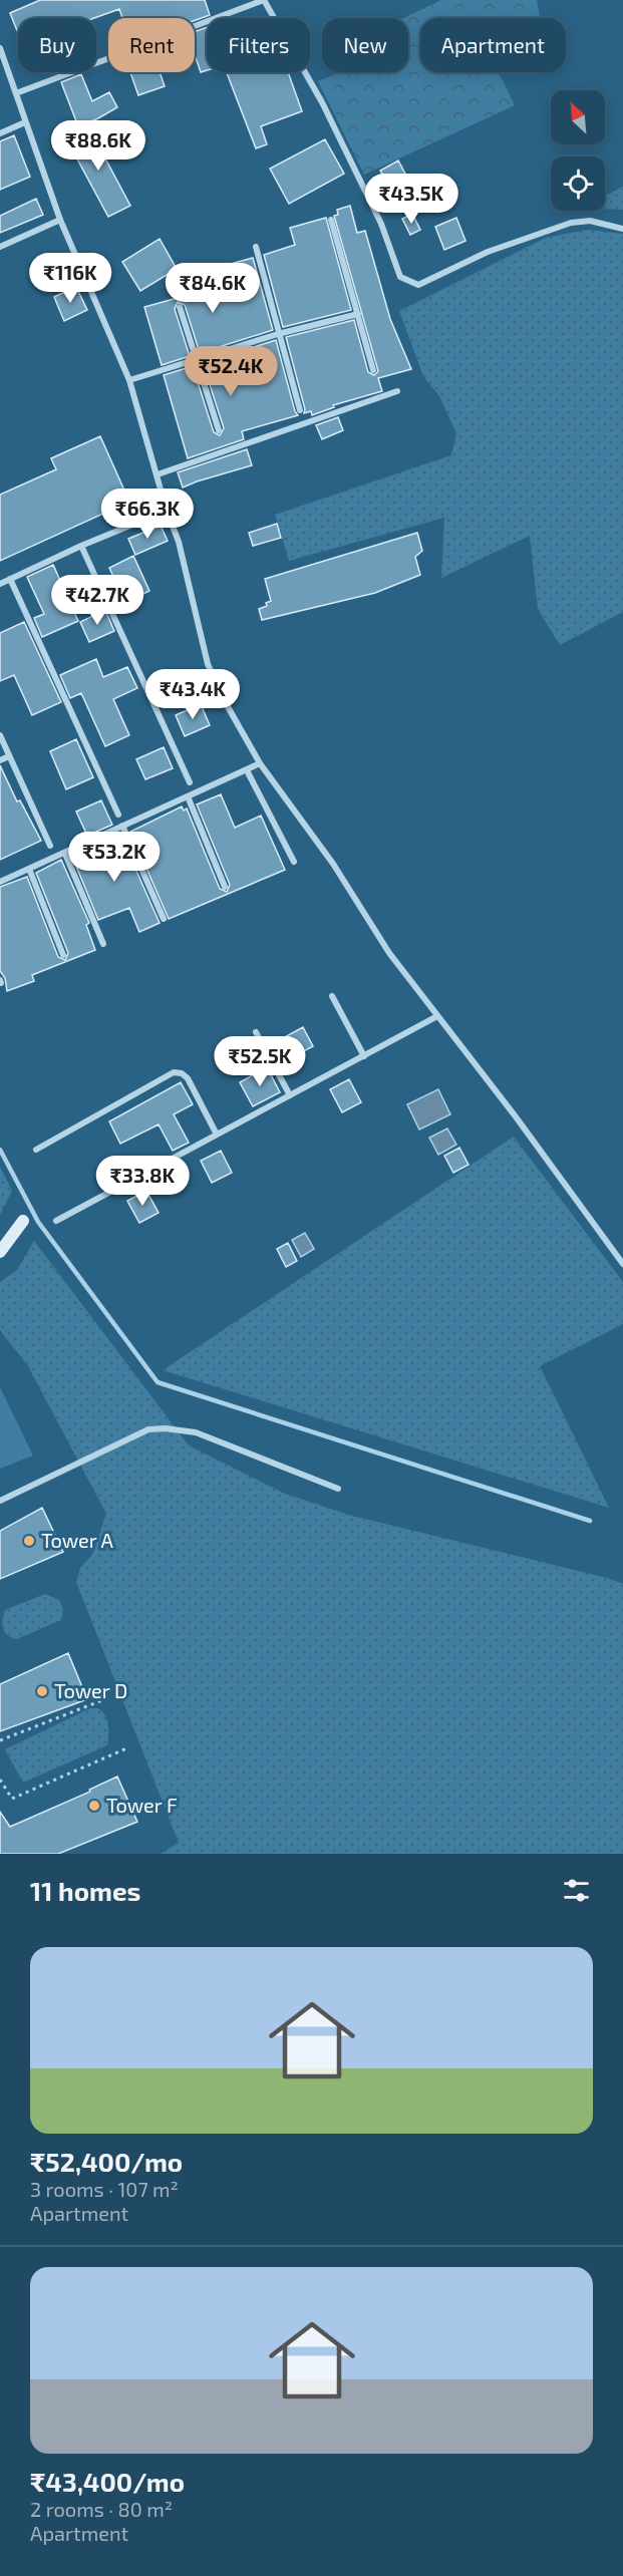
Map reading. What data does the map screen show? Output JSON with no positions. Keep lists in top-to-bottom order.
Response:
{
  "places": ["Tower A", "Tower D", "Tower F"],
  "north": "top left",
  "page": {
    "chip": [
      "Buy",
      "Rent",
      "Filters",
      "New",
      "Apartment"
    ],
    "price": [
      "₹88.6K",
      "₹43.5K",
      "₹116K",
      "₹84.6K",
      "₹52.4K",
      "₹66.3K",
      "₹42.7K",
      "₹43.4K",
      "₹53.2K",
      "₹52.5K",
      "₹33.8K"
    ],
    "heading": "11 homes",
    "list": [
      {
        "name": "₹52,400/mo",
        "note": "3 rooms · 107 m² · Apartment"
      },
      {
        "name": "₹43,400/mo",
        "note": "2 rooms · 80 m² · Apartment"
      }
    ]
  }
}
